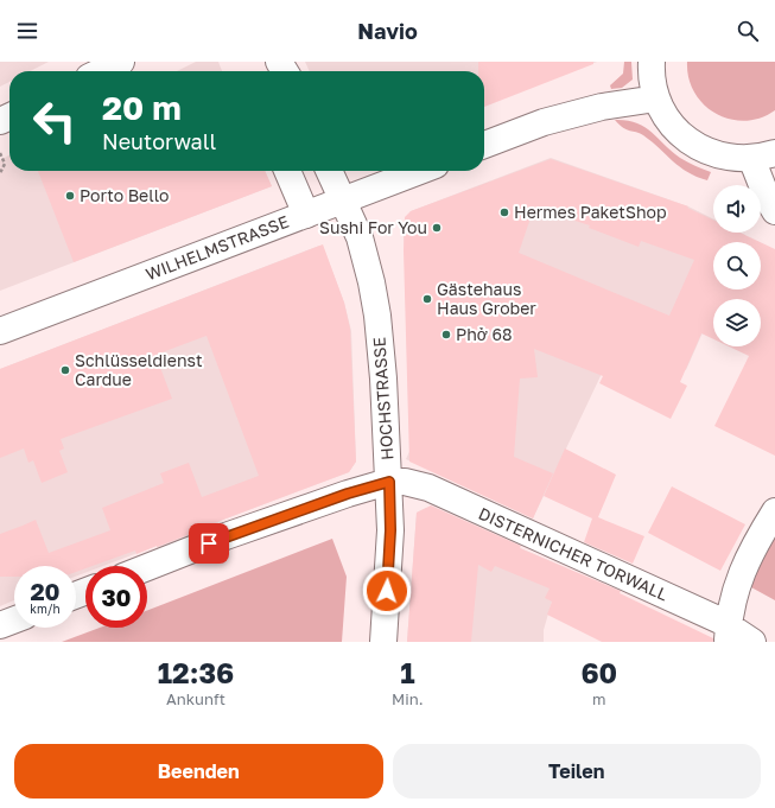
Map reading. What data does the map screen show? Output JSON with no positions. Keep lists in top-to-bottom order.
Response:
{
  "streets": {
    "street": ["WILHELMSTRASSE", "HOCHSTRASSE", "DISTERNICHER TORWALL"]
  },
  "crossings": [
    ["WILHELMSTRASSE", "HOCHSTRASSE"],
    ["HOCHSTRASSE", "DISTERNICHER TORWALL"]
  ],
  "places": [
    "Porto Bello",
    "Hermes PaketShop",
    "Sushi For You",
    "Gästehaus Haus Grober",
    "Phở 68",
    "Schlüsseldienst Cardue"
  ],
  "page": {
    "header": "Navio",
    "turn": ["20 m", "Neutorwall"],
    "speed": "20 km/h",
    "limit": "30",
    "eta": [
      "12:36",
      "Ankunft",
      "1",
      "Min.",
      "60",
      "m"
    ],
    "buttons": ["Beenden", "Teilen"]
  }
}
